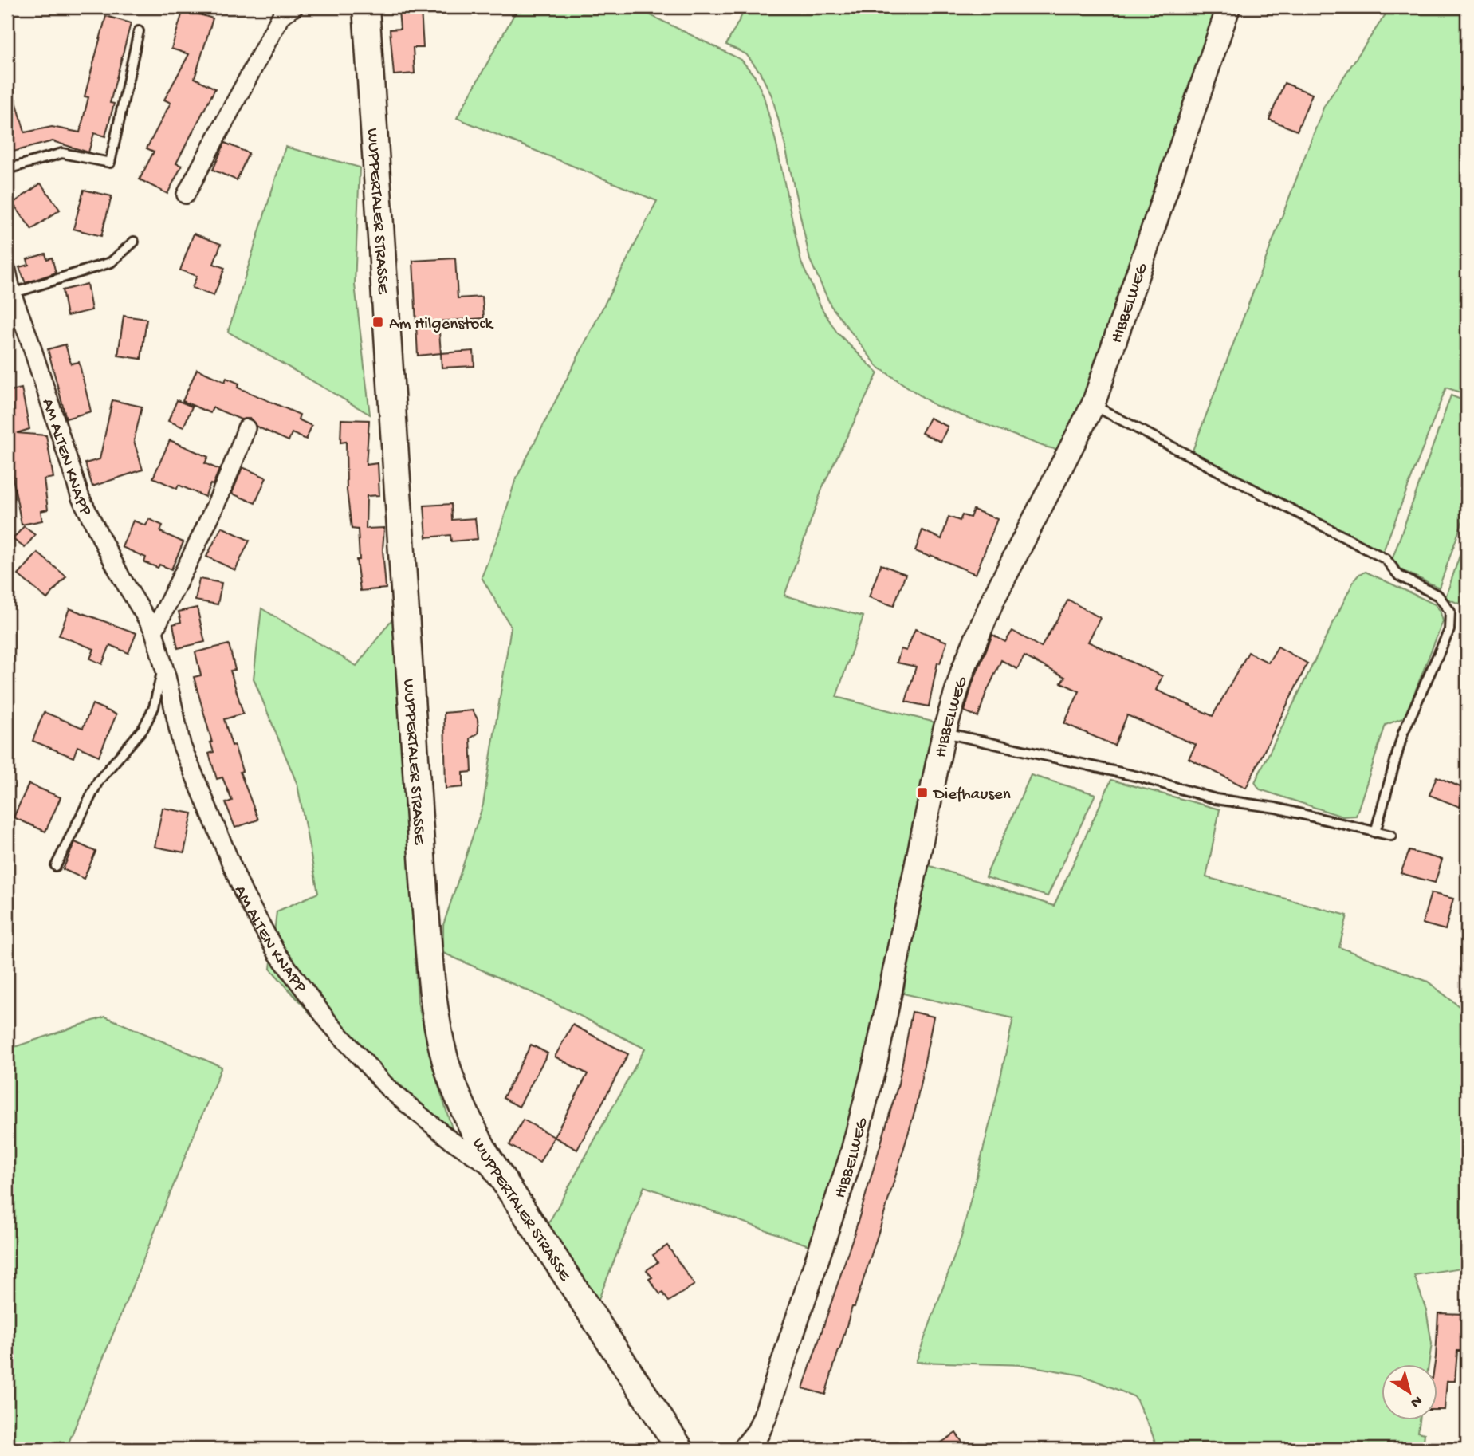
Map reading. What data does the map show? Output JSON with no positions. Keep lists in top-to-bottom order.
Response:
{
  "streets": {
    "main road": ["WUPPERTALER STRASSE"],
    "street": ["HIBBELWEG", "AM ALTEN KNAPP"]
  },
  "crossings": [
    ["WUPPERTALER STRASSE", "AM ALTEN KNAPP"]
  ],
  "places": {
    "transit": ["Am Hilgenstock", "Diefhausen"]
  },
  "north": "bottom right"
}
